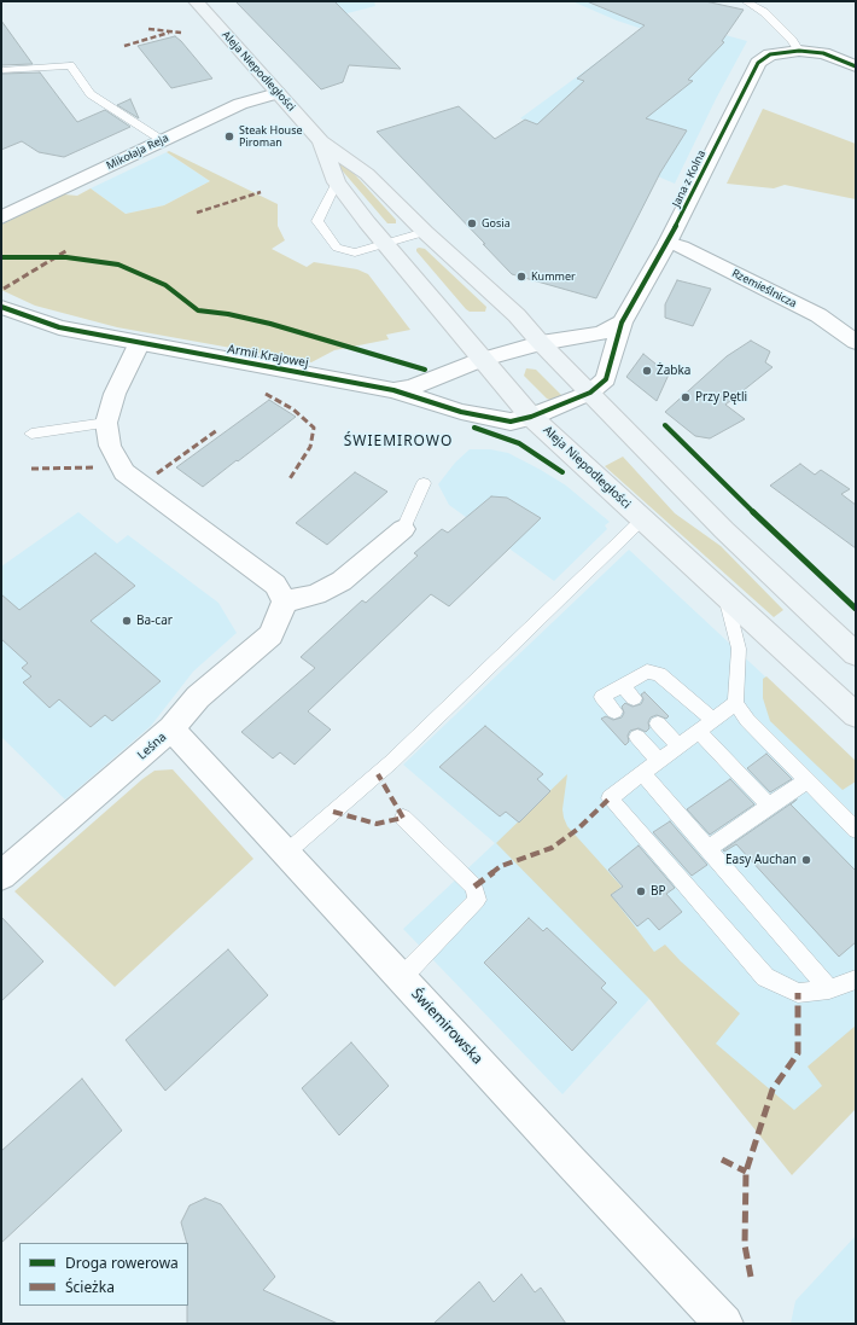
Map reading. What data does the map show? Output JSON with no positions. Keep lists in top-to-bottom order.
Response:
{
  "streets": {
    "main road": ["Aleja Niepodległości"],
    "street": [
      "Mikołaja Reja",
      "Jana z Kolna",
      "Rzemieślnicza",
      "Armii Krajowej",
      "Leśna",
      "Świemirowska"
    ]
  },
  "crossings": [
    ["Aleja Niepodległości", "Mikołaja Reja"],
    ["Aleja Niepodległości", "Jana z Kolna"],
    ["Aleja Niepodległości", "Armii Krajowej"],
    ["Jana z Kolna", "Rzemieślnicza"],
    ["Jana z Kolna", "Armii Krajowej"],
    ["Leśna", "Świemirowska"]
  ],
  "districts": ["ŚWIEMIROWO"],
  "places": [
    "Steak House Piroman",
    "Gosia",
    "Kummer",
    "Żabka",
    "Przy Pętli",
    "Ba-car",
    "Easy Auchan",
    "BP"
  ],
  "legend": ["Droga rowerowa", "Ścieżka"]
}
